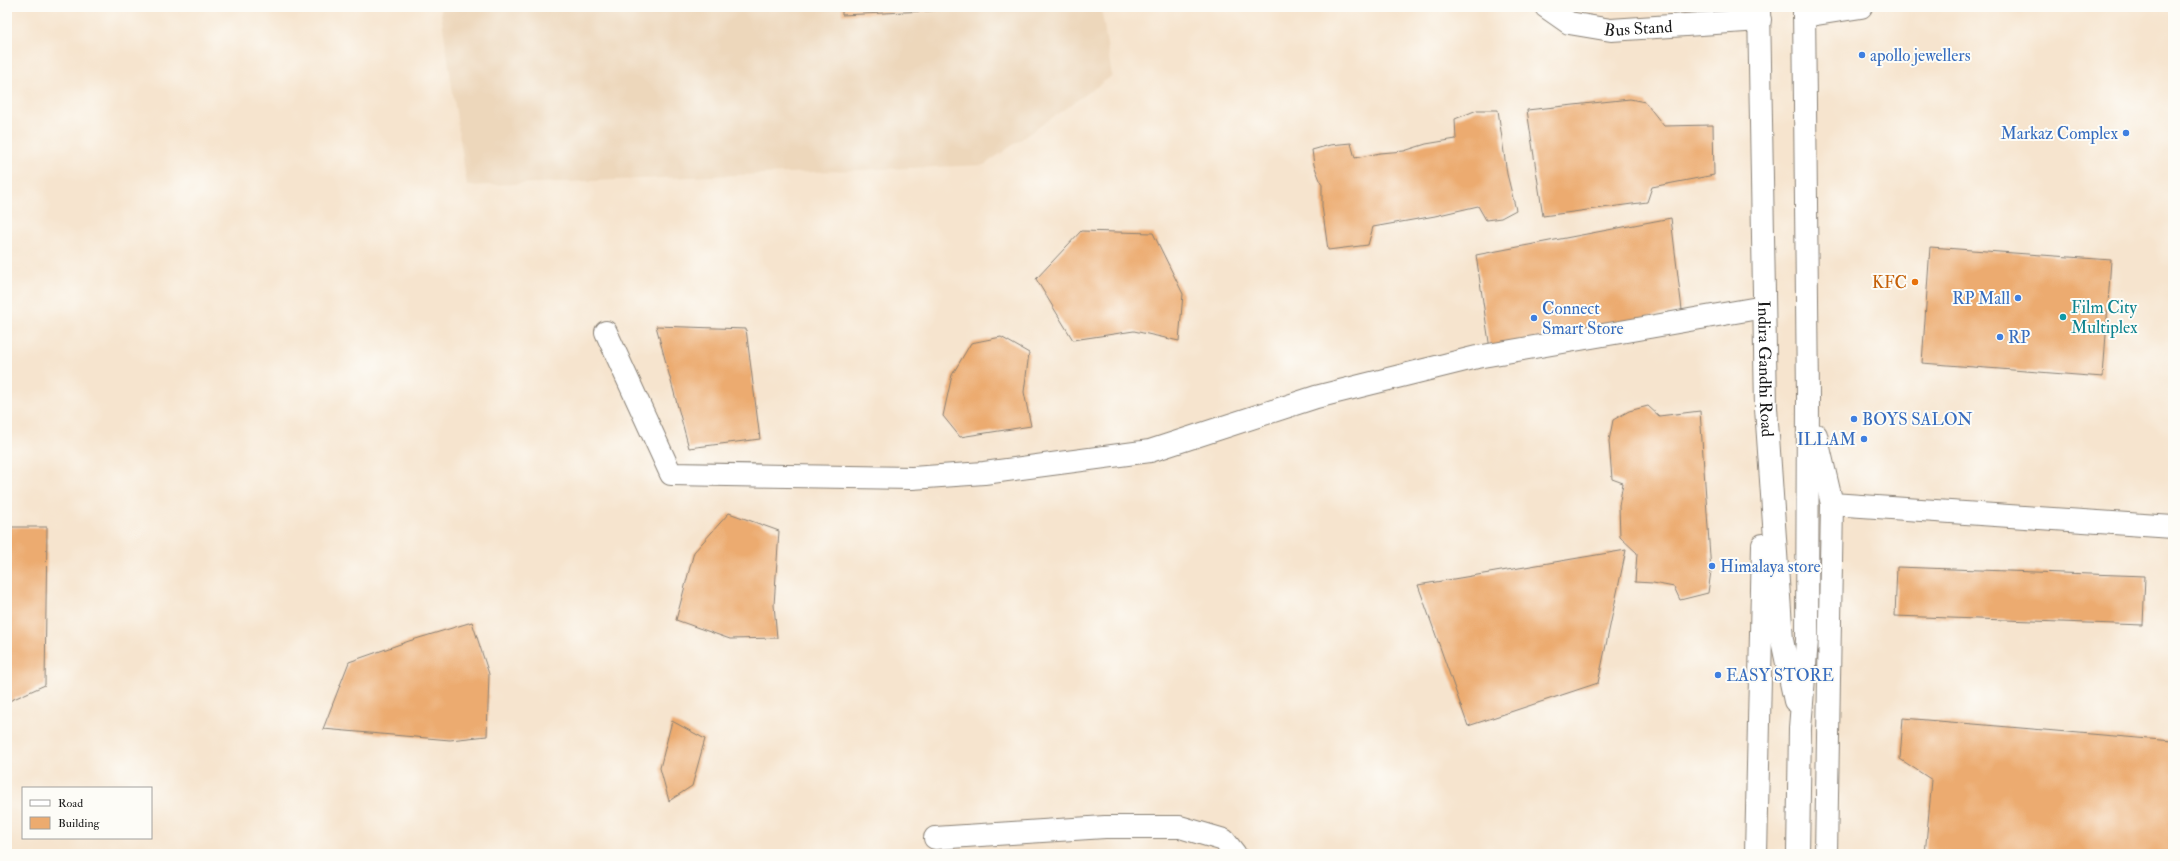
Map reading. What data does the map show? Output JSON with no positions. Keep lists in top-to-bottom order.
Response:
{
  "streets": {
    "main road": ["Bus Stand", "Indira Gandhi Road"]
  },
  "crossings": [
    ["Bus Stand", "Indira Gandhi Road"]
  ],
  "places": [
    "apollo jewellers",
    "Markaz Complex",
    "KFC",
    "RP Mall",
    "Film City Multiplex",
    "Connect Smart Store",
    "RP",
    "BOYS SALON",
    "ILLAM",
    "Himalaya store",
    "EASY STORE"
  ],
  "legend": ["Road", "Building"]
}
